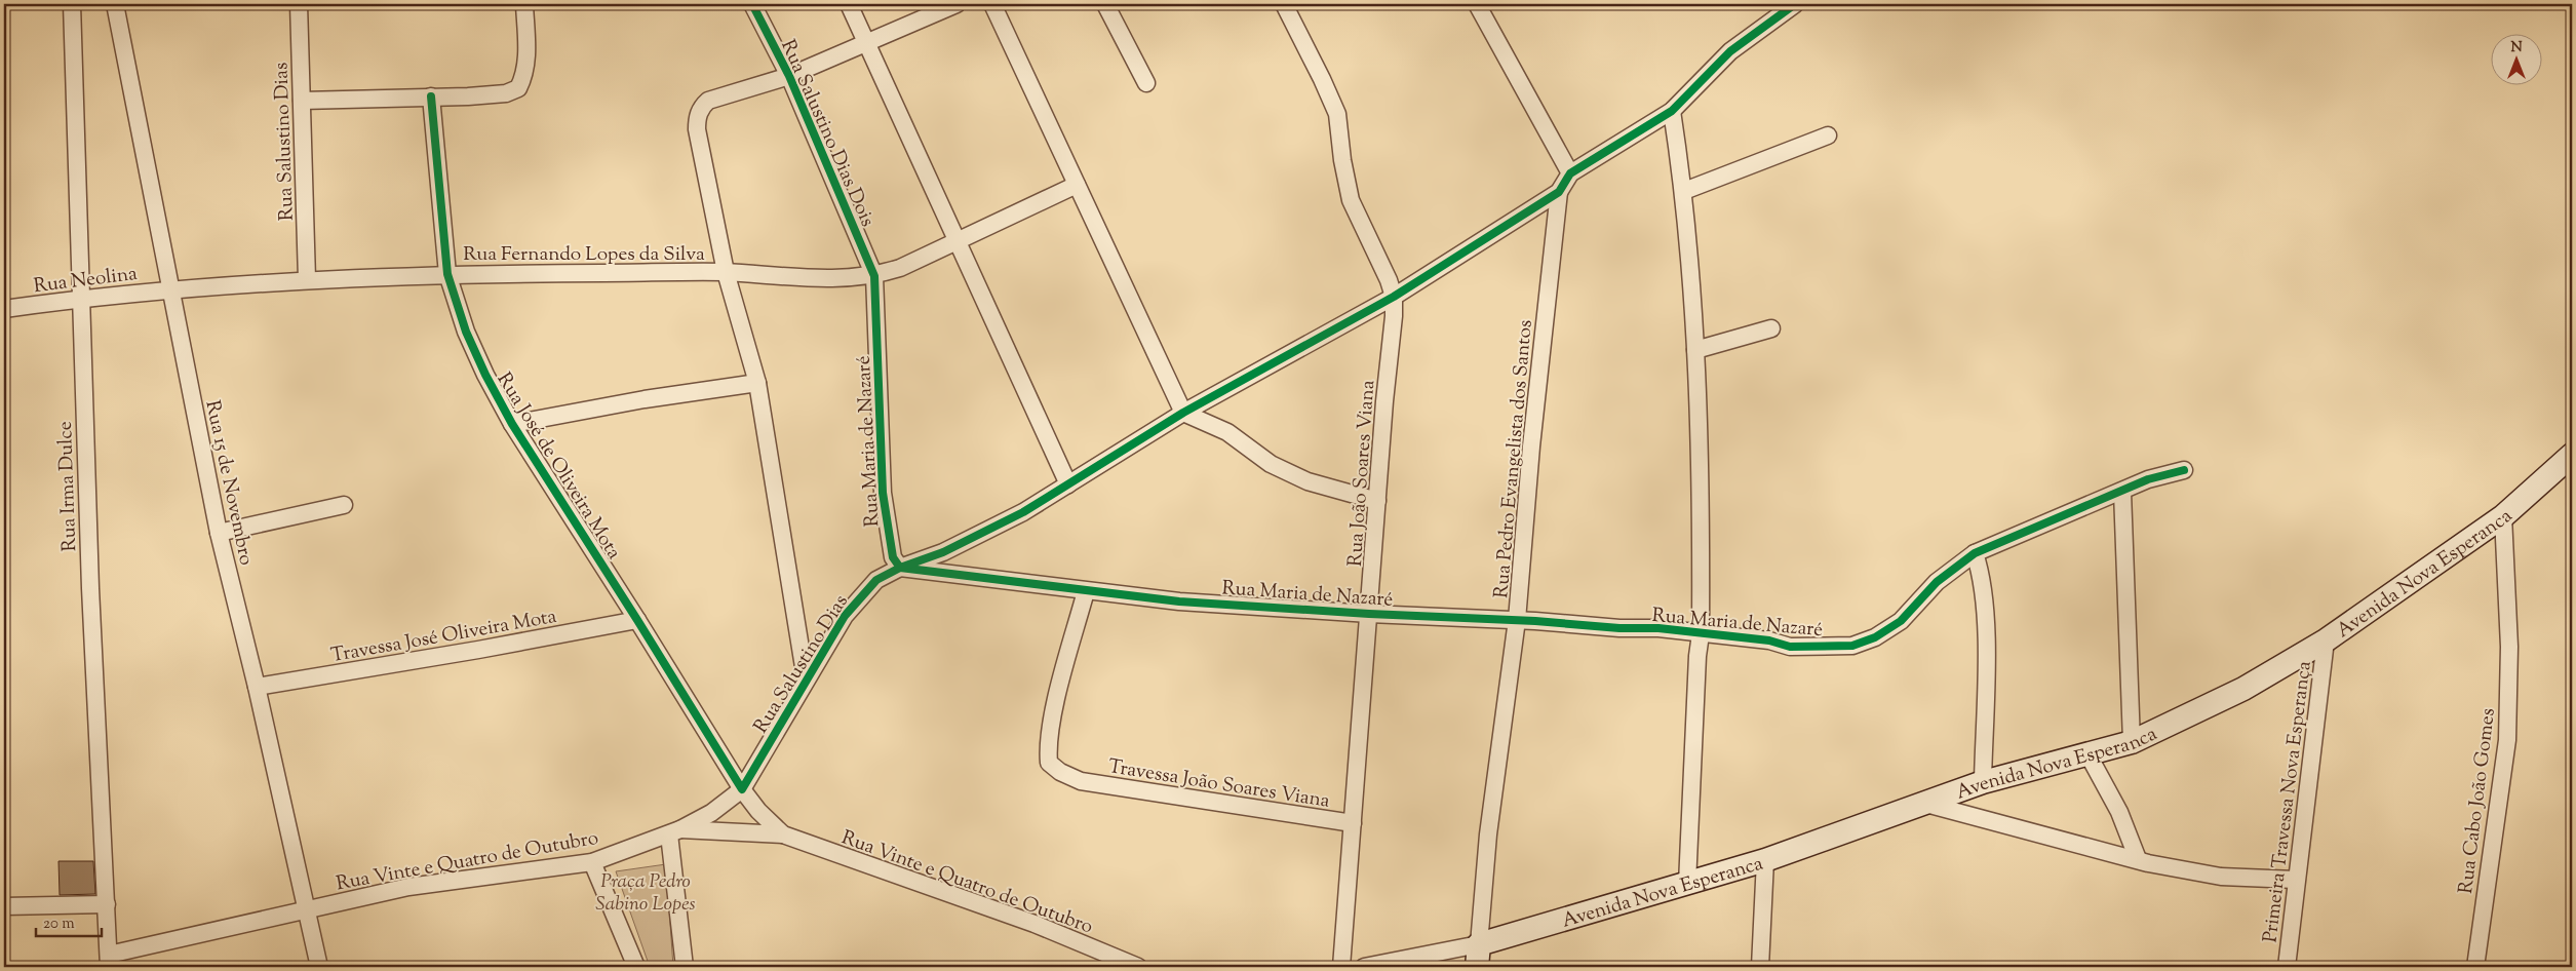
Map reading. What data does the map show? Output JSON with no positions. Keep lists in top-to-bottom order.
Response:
{
  "streets": {
    "main road": ["Avenida Nova Esperanca"],
    "street": [
      "Rua Salustino Dias Dois",
      "Rua Salustino Dias",
      "Rua Fernando Lopes da Silva",
      "Rua Neolina",
      "Rua Maria de Nazaré",
      "Rua Pedro Evangelista dos Santos",
      "Rua José de Oliveira Mota",
      "Rua João Soares Viana",
      "Rua 15 de Novembro",
      "Rua Irma Dulce",
      "Travessa José Oliveira Mota",
      "Travessa João Soares Viana",
      "Rua Cabo João Gomes",
      "Primeira Travessa Nova Esperança",
      "Rua Vinte e Quatro de Outubro"
    ]
  },
  "crossings": [
    ["Rua Salustino Dias Dois", "Rua Salustino Dias"],
    ["Rua Salustino Dias Dois", "Rua Fernando Lopes da Silva"],
    ["Rua Salustino Dias Dois", "Rua Maria de Nazaré"],
    ["Rua Salustino Dias", "Rua Fernando Lopes da Silva"],
    ["Rua Salustino Dias", "Rua Maria de Nazaré"],
    ["Rua Salustino Dias", "Rua Pedro Evangelista dos Santos"],
    ["Rua Salustino Dias", "Rua José de Oliveira Mota"],
    ["Rua Salustino Dias", "Rua João Soares Viana"],
    ["Rua Salustino Dias", "Rua Vinte e Quatro de Outubro"],
    ["Rua Fernando Lopes da Silva", "Rua Neolina"],
    ["Rua Fernando Lopes da Silva", "Rua Maria de Nazaré"],
    ["Rua Fernando Lopes da Silva", "Rua José de Oliveira Mota"],
    ["Rua Fernando Lopes da Silva", "Rua 15 de Novembro"],
    ["Rua Neolina", "Rua 15 de Novembro"],
    ["Rua Neolina", "Rua Irma Dulce"],
    ["Rua Maria de Nazaré", "Rua Pedro Evangelista dos Santos"],
    ["Rua Maria de Nazaré", "Rua João Soares Viana"],
    ["Rua Maria de Nazaré", "Travessa João Soares Viana"],
    ["Rua Pedro Evangelista dos Santos", "Avenida Nova Esperanca"],
    ["Rua José de Oliveira Mota", "Travessa José Oliveira Mota"],
    ["Rua José de Oliveira Mota", "Rua Vinte e Quatro de Outubro"],
    ["Rua João Soares Viana", "Travessa João Soares Viana"],
    ["Rua 15 de Novembro", "Travessa José Oliveira Mota"],
    ["Rua 15 de Novembro", "Rua Vinte e Quatro de Outubro"],
    ["Rua Irma Dulce", "Rua Vinte e Quatro de Outubro"],
    ["Avenida Nova Esperanca", "Rua Cabo João Gomes"],
    ["Avenida Nova Esperanca", "Primeira Travessa Nova Esperança"]
  ],
  "parks": ["Praça Pedro Sabino Lopes"],
  "scale_bar": "20 m",
  "north": "top"
}
